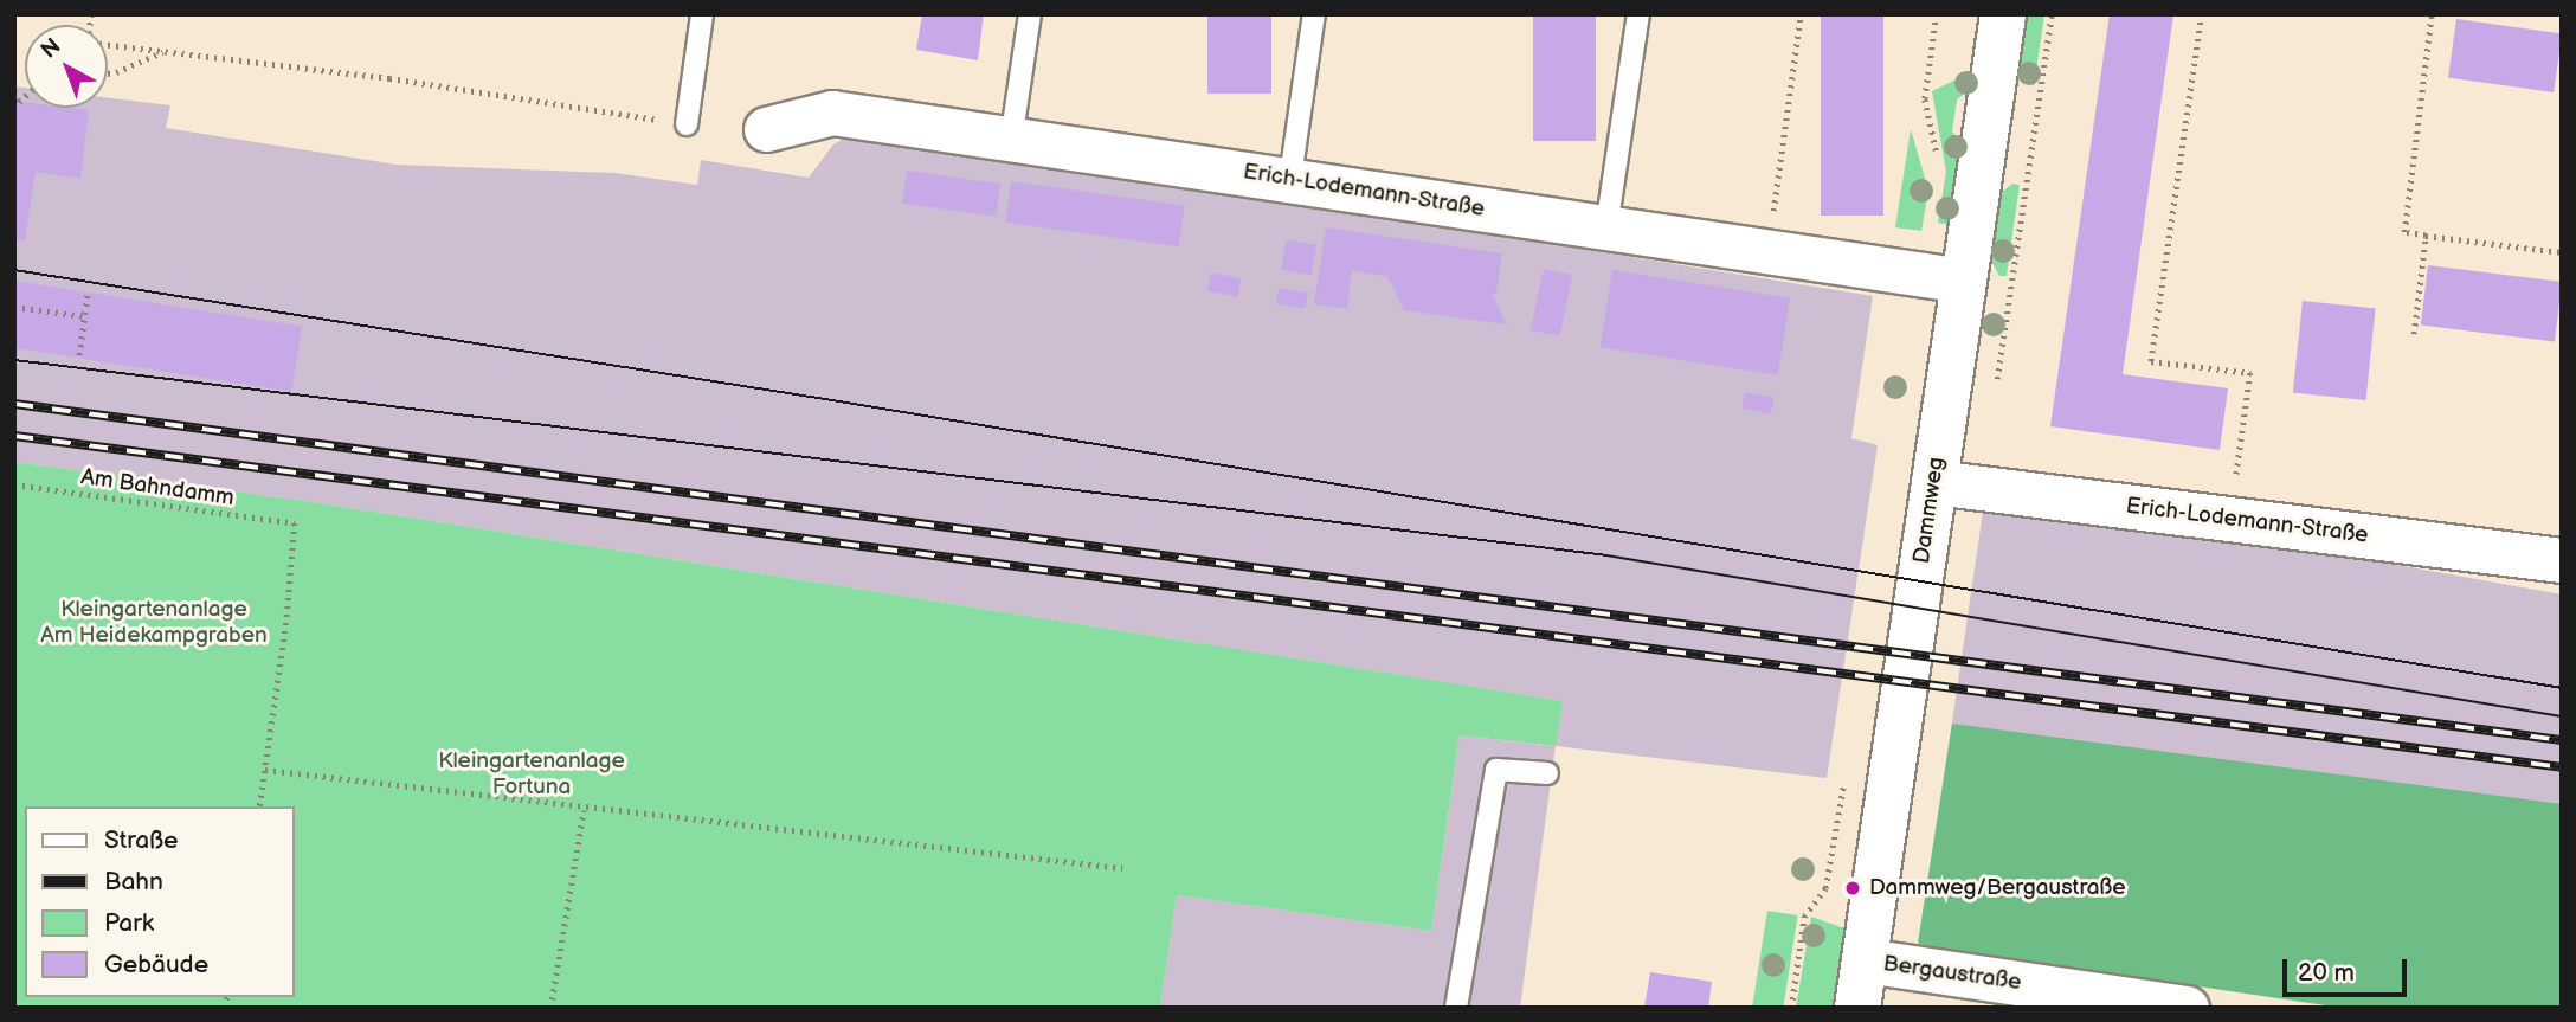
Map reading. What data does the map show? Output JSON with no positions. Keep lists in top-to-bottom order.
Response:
{
  "streets": {
    "street": ["Erich-Lodemann-Straße", "Dammweg", "Bergaustraße"],
    "path": ["Am Bahndamm"]
  },
  "crossings": [
    ["Erich-Lodemann-Straße", "Dammweg"],
    ["Dammweg", "Bergaustraße"]
  ],
  "parks": ["Kleingartenanlage Am Heidekampgraben", "Kleingartenanlage Fortuna"],
  "places": ["Dammweg/Bergaustraße"],
  "legend": [
    "Straße",
    "Bahn",
    "Park",
    "Gebäude"
  ],
  "scale_bar": "20 m",
  "north": "top left"
}
